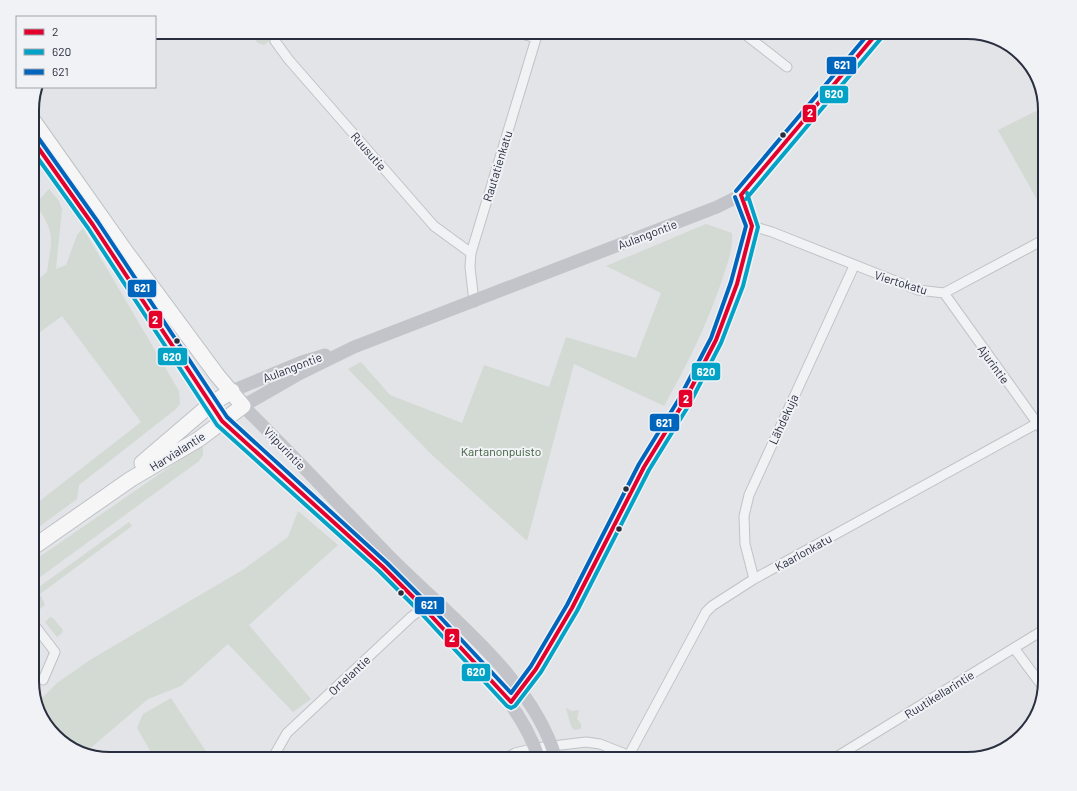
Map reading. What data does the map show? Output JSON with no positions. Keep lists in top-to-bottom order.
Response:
{
  "streets": {
    "main road": ["Aulangontie", "Viipurintie", "Harvialantie"],
    "street": [
      "Ruusutie",
      "Rautatienkatu",
      "Viertokatu",
      "Ajurintie",
      "Lähdekuja",
      "Kaarlonkatu",
      "Ortelantie",
      "Ruutikellarintie"
    ]
  },
  "crossings": [
    ["Ruusutie", "Rautatienkatu"],
    ["Rautatienkatu", "Aulangontie"],
    ["Aulangontie", "Viipurintie"],
    ["Aulangontie", "Harvialantie"],
    ["Viertokatu", "Ajurintie"],
    ["Viertokatu", "Lähdekuja"],
    ["Lähdekuja", "Kaarlonkatu"],
    ["Viipurintie", "Harvialantie"],
    ["Viipurintie", "Ortelantie"]
  ],
  "parks": ["Kartanonpuisto"],
  "lines": ["transit line 2", "transit line 620", "transit line 621"],
  "legend": ["2", "620", "621"]
}
